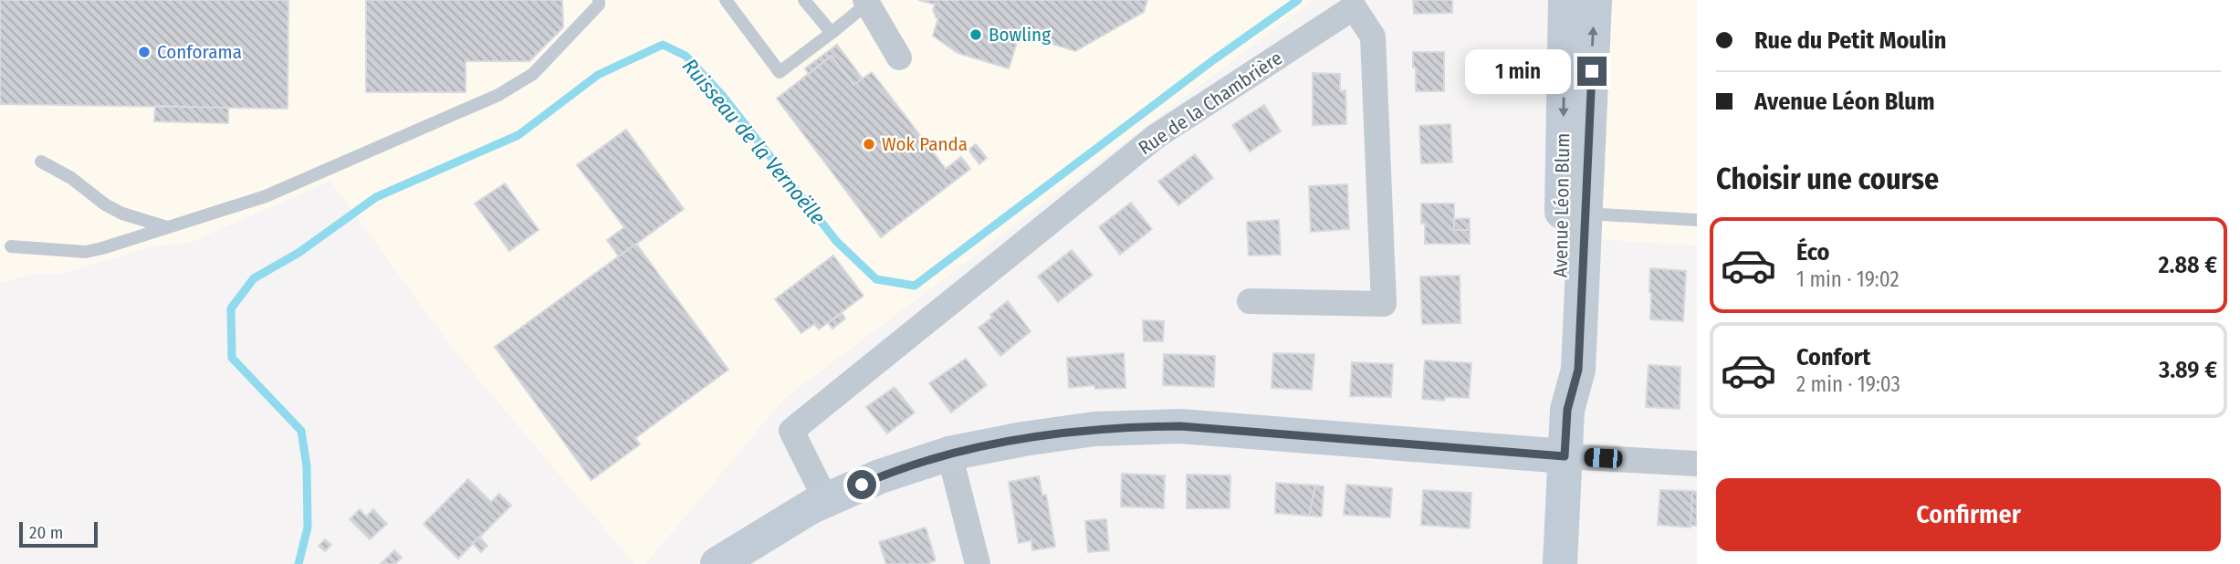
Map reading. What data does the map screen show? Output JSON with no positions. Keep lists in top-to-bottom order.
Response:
{
  "streets": {
    "main road": ["Avenue Léon Blum"],
    "street": ["Rue de la Chambrière"]
  },
  "water": ["Ruisseau de la Vernoëlle"],
  "places": ["Bowling", "Conforama", "Wok Panda"],
  "scale_bar": "20 m",
  "page": {
    "banner": ["Rue du Petit Moulin", "Avenue Léon Blum"],
    "bubble": "1 min",
    "heading": "Choisir une course",
    "list": [
      {
        "name": "Éco",
        "note": "1 min · 19:02",
        "value": "2.88 €"
      },
      {
        "name": "Confort",
        "note": "2 min · 19:03",
        "value": "3.89 €"
      }
    ],
    "buttons": "Confirmer",
    "scale": "20 m"
  }
}
